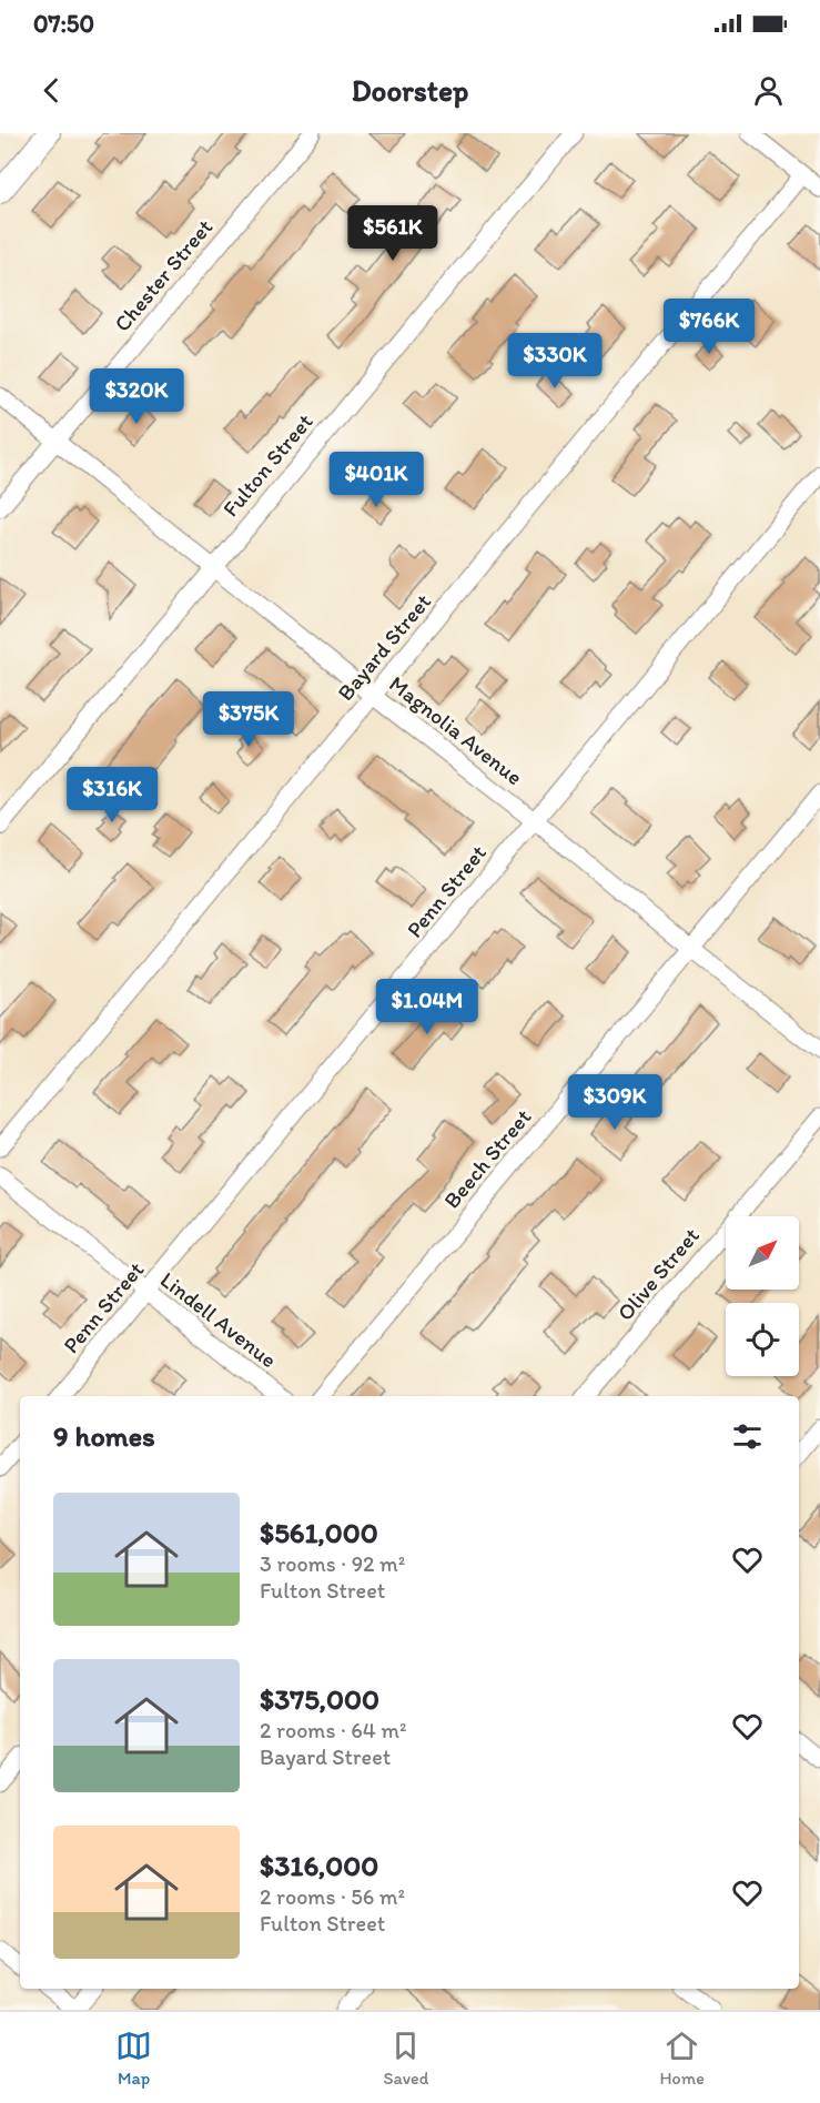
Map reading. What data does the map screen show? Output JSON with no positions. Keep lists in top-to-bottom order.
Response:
{
  "streets": {
    "street": [
      "Chester Street",
      "Fulton Street",
      "Bayard Street",
      "Magnolia Avenue",
      "Penn Street",
      "Beech Street",
      "Olive Street",
      "Lindell Avenue"
    ]
  },
  "crossings": [
    ["Chester Street", "Magnolia Avenue"],
    ["Fulton Street", "Magnolia Avenue"],
    ["Bayard Street", "Magnolia Avenue"],
    ["Magnolia Avenue", "Penn Street"],
    ["Magnolia Avenue", "Beech Street"],
    ["Penn Street", "Lindell Avenue"]
  ],
  "north": "top right",
  "page": {
    "status": "07:50",
    "header": "Doorstep",
    "price": [
      "$561K",
      "$766K",
      "$330K",
      "$320K",
      "$401K",
      "$375K",
      "$316K",
      "$1.04M",
      "$309K"
    ],
    "heading": "9 homes",
    "list": [
      {
        "name": "$561,000",
        "note": "3 rooms · 92 m² · Fulton Street"
      },
      {
        "name": "$375,000",
        "note": "2 rooms · 64 m² · Bayard Street"
      },
      {
        "name": "$316,000",
        "note": "2 rooms · 56 m² · Fulton Street"
      }
    ],
    "tabs": ["Map", "Saved", "Home"]
  }
}
